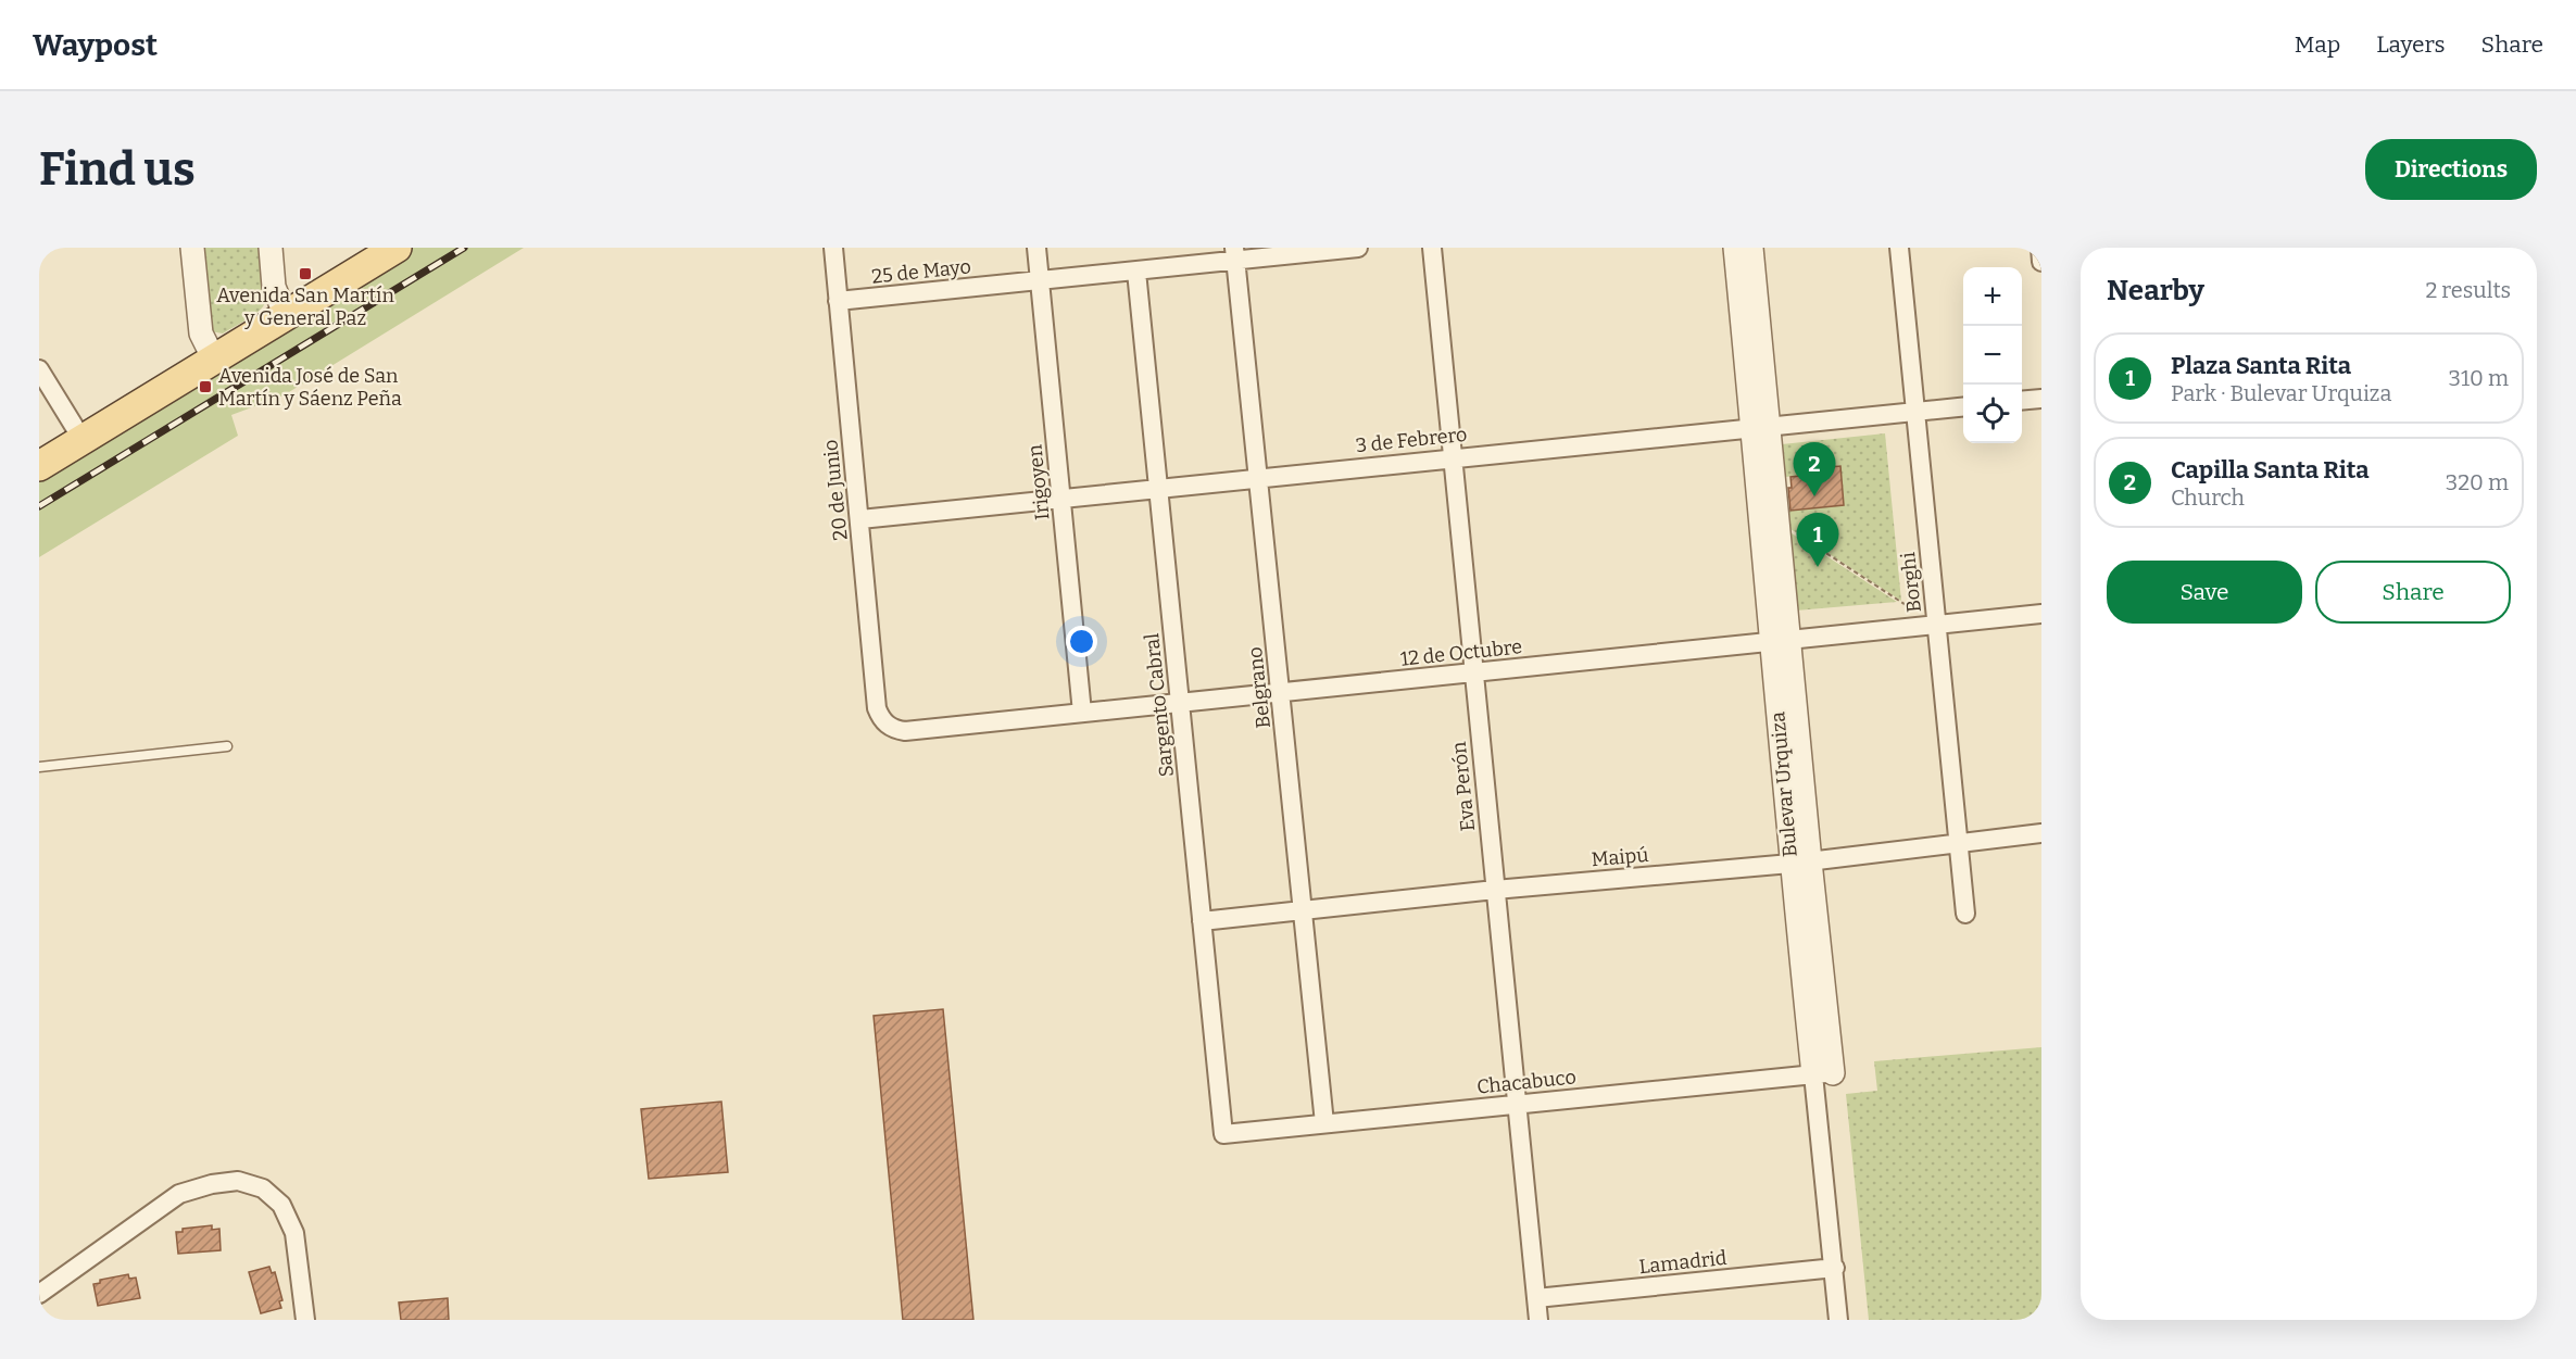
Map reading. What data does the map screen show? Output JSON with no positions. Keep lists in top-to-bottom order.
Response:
{
  "streets": {
    "street": [
      "25 de Mayo",
      "3 de Febrero",
      "Irigoyen",
      "20 de Junio",
      "Borghi",
      "12 de Octubre",
      "Belgrano",
      "Sargento Cabral",
      "Bulevar Urquiza",
      "Eva Perón",
      "Maipú",
      "Chacabuco",
      "Lamadrid"
    ]
  },
  "crossings": [
    ["25 de Mayo", "Irigoyen"],
    ["25 de Mayo", "20 de Junio"],
    ["25 de Mayo", "Belgrano"],
    ["25 de Mayo", "Sargento Cabral"],
    ["3 de Febrero", "Irigoyen"],
    ["3 de Febrero", "20 de Junio"],
    ["3 de Febrero", "Borghi"],
    ["3 de Febrero", "Belgrano"],
    ["3 de Febrero", "Sargento Cabral"],
    ["3 de Febrero", "Bulevar Urquiza"],
    ["3 de Febrero", "Eva Perón"],
    ["Irigoyen", "12 de Octubre"],
    ["20 de Junio", "12 de Octubre"],
    ["Borghi", "12 de Octubre"],
    ["Borghi", "Maipú"],
    ["12 de Octubre", "Belgrano"],
    ["12 de Octubre", "Sargento Cabral"],
    ["12 de Octubre", "Bulevar Urquiza"],
    ["12 de Octubre", "Eva Perón"],
    ["Belgrano", "Maipú"],
    ["Belgrano", "Chacabuco"],
    ["Sargento Cabral", "Maipú"],
    ["Sargento Cabral", "Chacabuco"],
    ["Bulevar Urquiza", "Maipú"],
    ["Bulevar Urquiza", "Chacabuco"],
    ["Bulevar Urquiza", "Lamadrid"],
    ["Eva Perón", "Maipú"],
    ["Eva Perón", "Chacabuco"],
    ["Eva Perón", "Lamadrid"]
  ],
  "places": {
    "transit": ["Avenida San Martín y General Paz", "Avenida José de San Martín y Sáenz Peña"]
  },
  "page": {
    "header": "Waypost",
    "nav": ["Map", "Layers", "Share"],
    "buttons": [
      "Directions",
      ["Save", "Share"]
    ],
    "title": "Find us",
    "heading": ["Nearby", "2 results"],
    "map_buttons": ["+", "−"],
    "list": [
      {
        "mark": "1",
        "name": "Plaza Santa Rita",
        "note": "Park · Bulevar Urquiza",
        "value": "310 m"
      },
      {
        "mark": "2",
        "name": "Capilla Santa Rita",
        "note": "Church",
        "value": "320 m"
      }
    ],
    "pins": ["2", "1"]
  }
}
